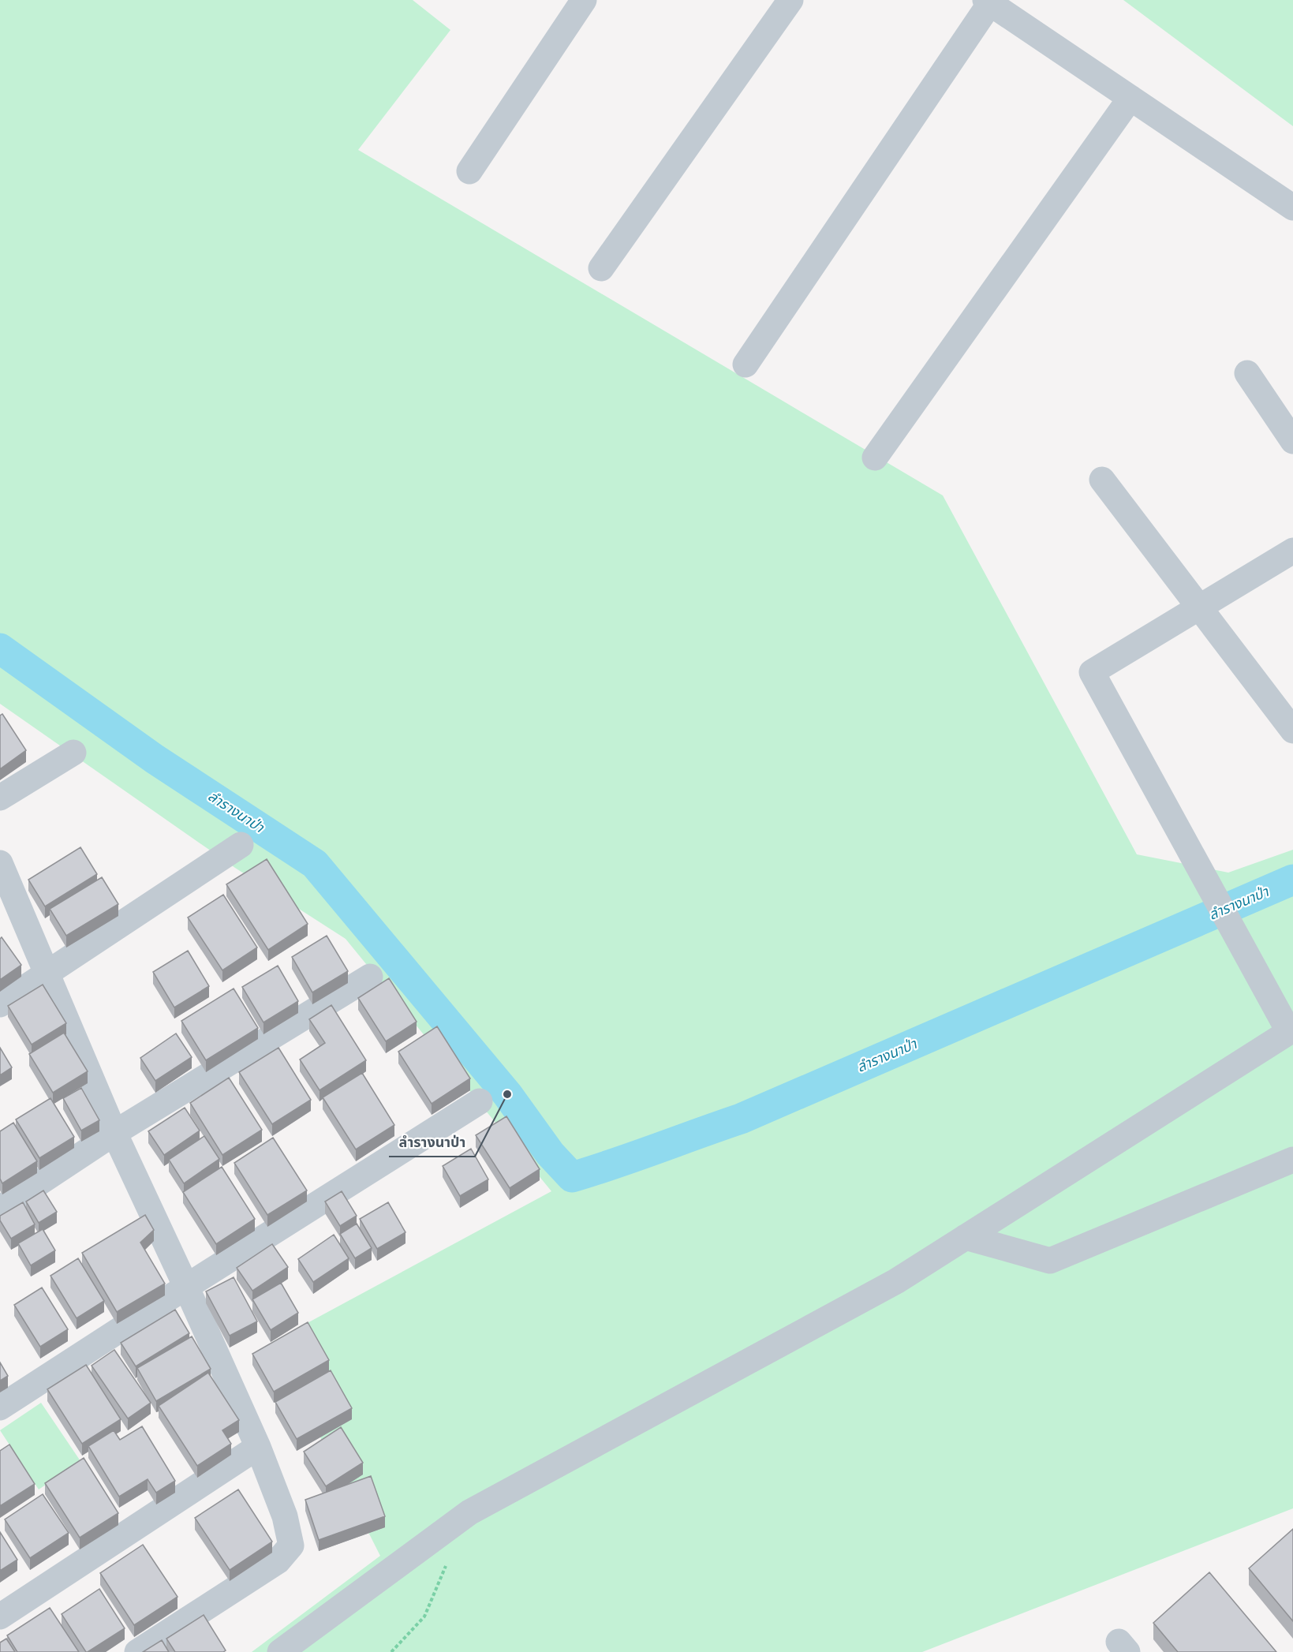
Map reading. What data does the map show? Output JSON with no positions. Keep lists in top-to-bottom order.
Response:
{
  "water": ["ลำรางนาป่า"],
  "places": ["ลำรางนาป่า"]
}
